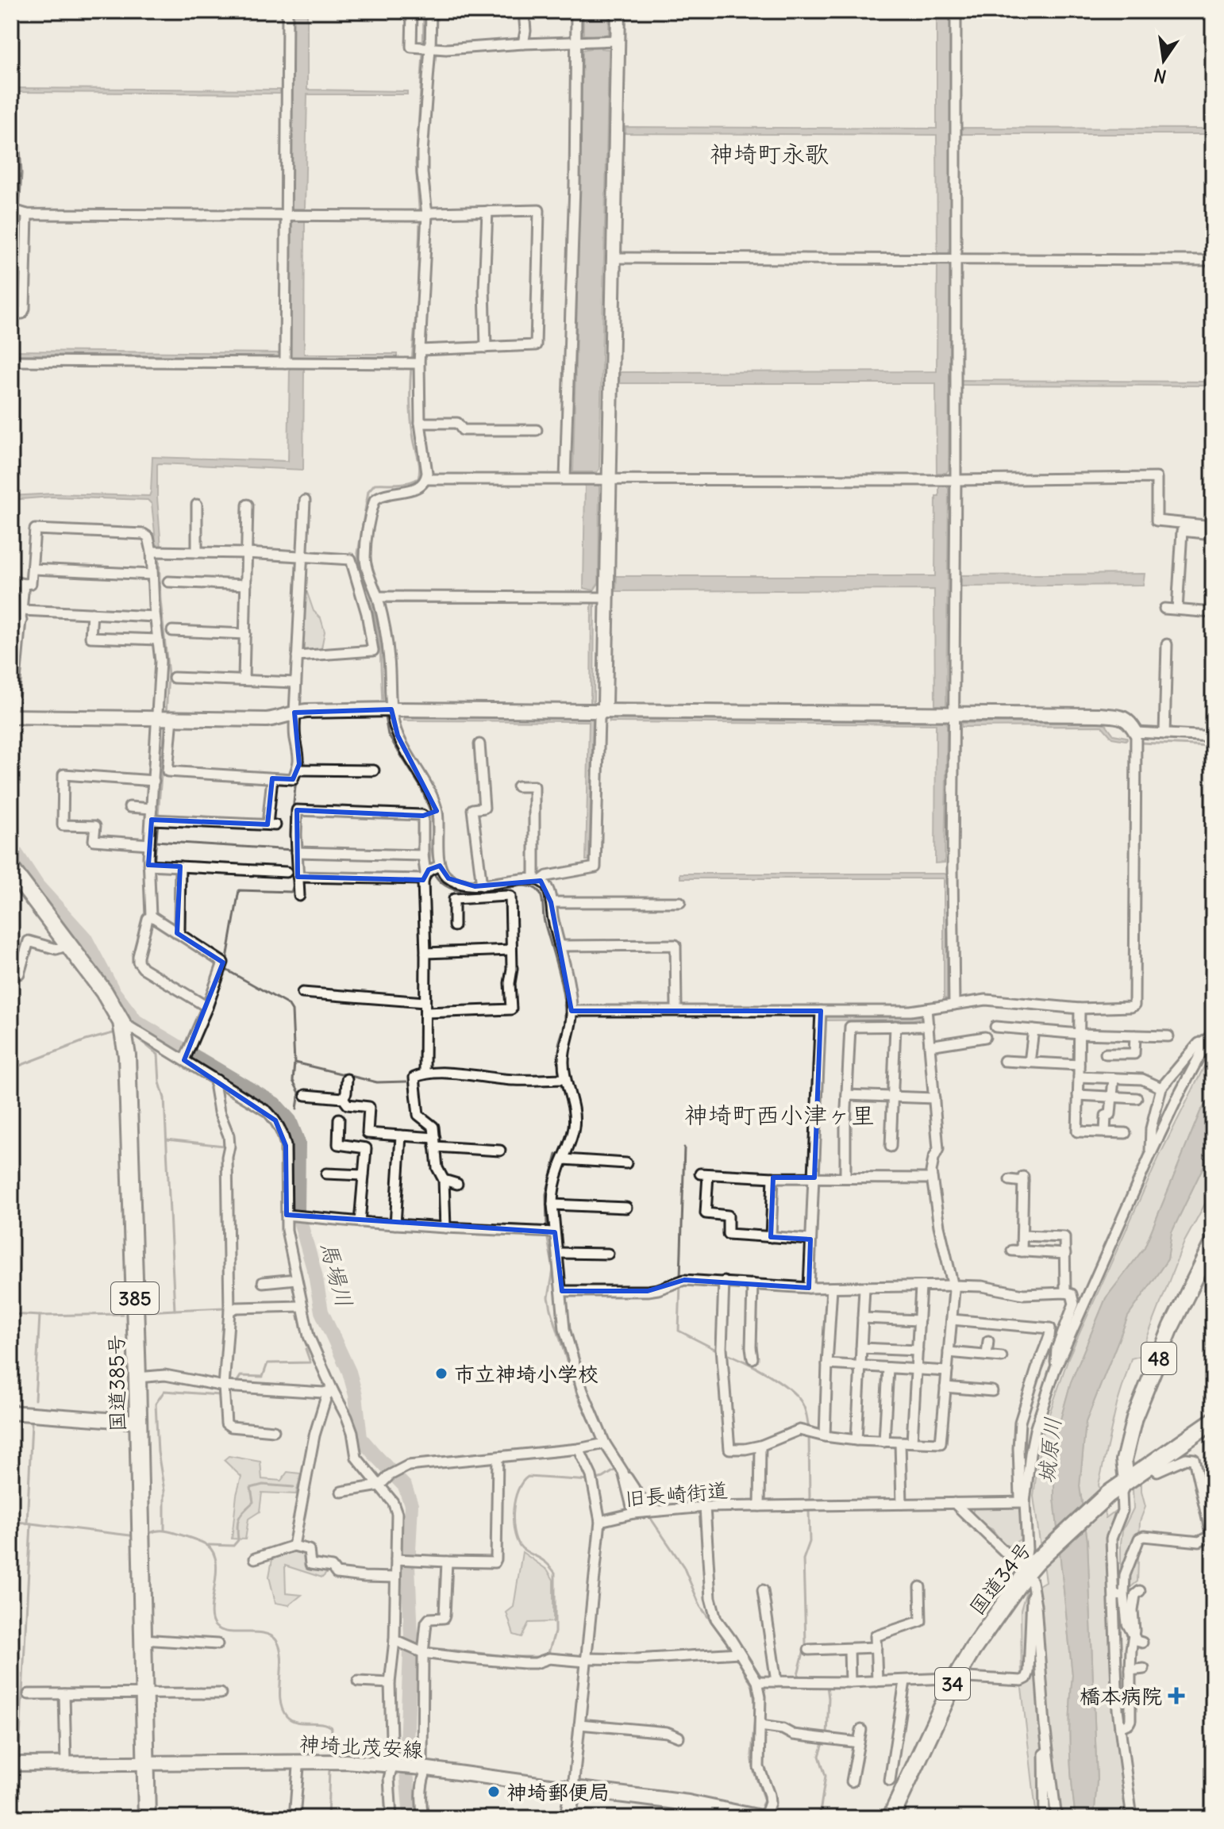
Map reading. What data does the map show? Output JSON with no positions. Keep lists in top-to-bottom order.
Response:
{
  "streets": {
    "highway": [
      "385",
      "国道385号",
      "国道34号",
      "34"
    ],
    "main road": ["48"],
    "street": ["旧長崎街道", "神埼北茂安線"]
  },
  "crossings": [
    ["48", "国道34号"],
    ["国道385号", "神埼北茂安線"],
    ["旧長崎街道", "神埼北茂安線"]
  ],
  "districts": ["神埼町永歌", "神埼町西小津ヶ里"],
  "water": ["馬場川", "城原川"],
  "places": {
    "other": ["市立神埼小学校", "神埼郵便局"],
    "health": ["橋本病院"]
  },
  "north": "bottom"
}
